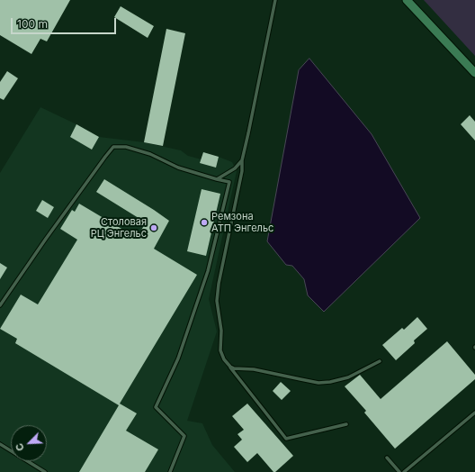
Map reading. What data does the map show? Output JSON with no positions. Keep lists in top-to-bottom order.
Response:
{
  "places": ["Ремзона АТП Энгельс", "Столовая РЦ Энгельс"],
  "scale_bar": "100 m",
  "north": "bottom left"
}
